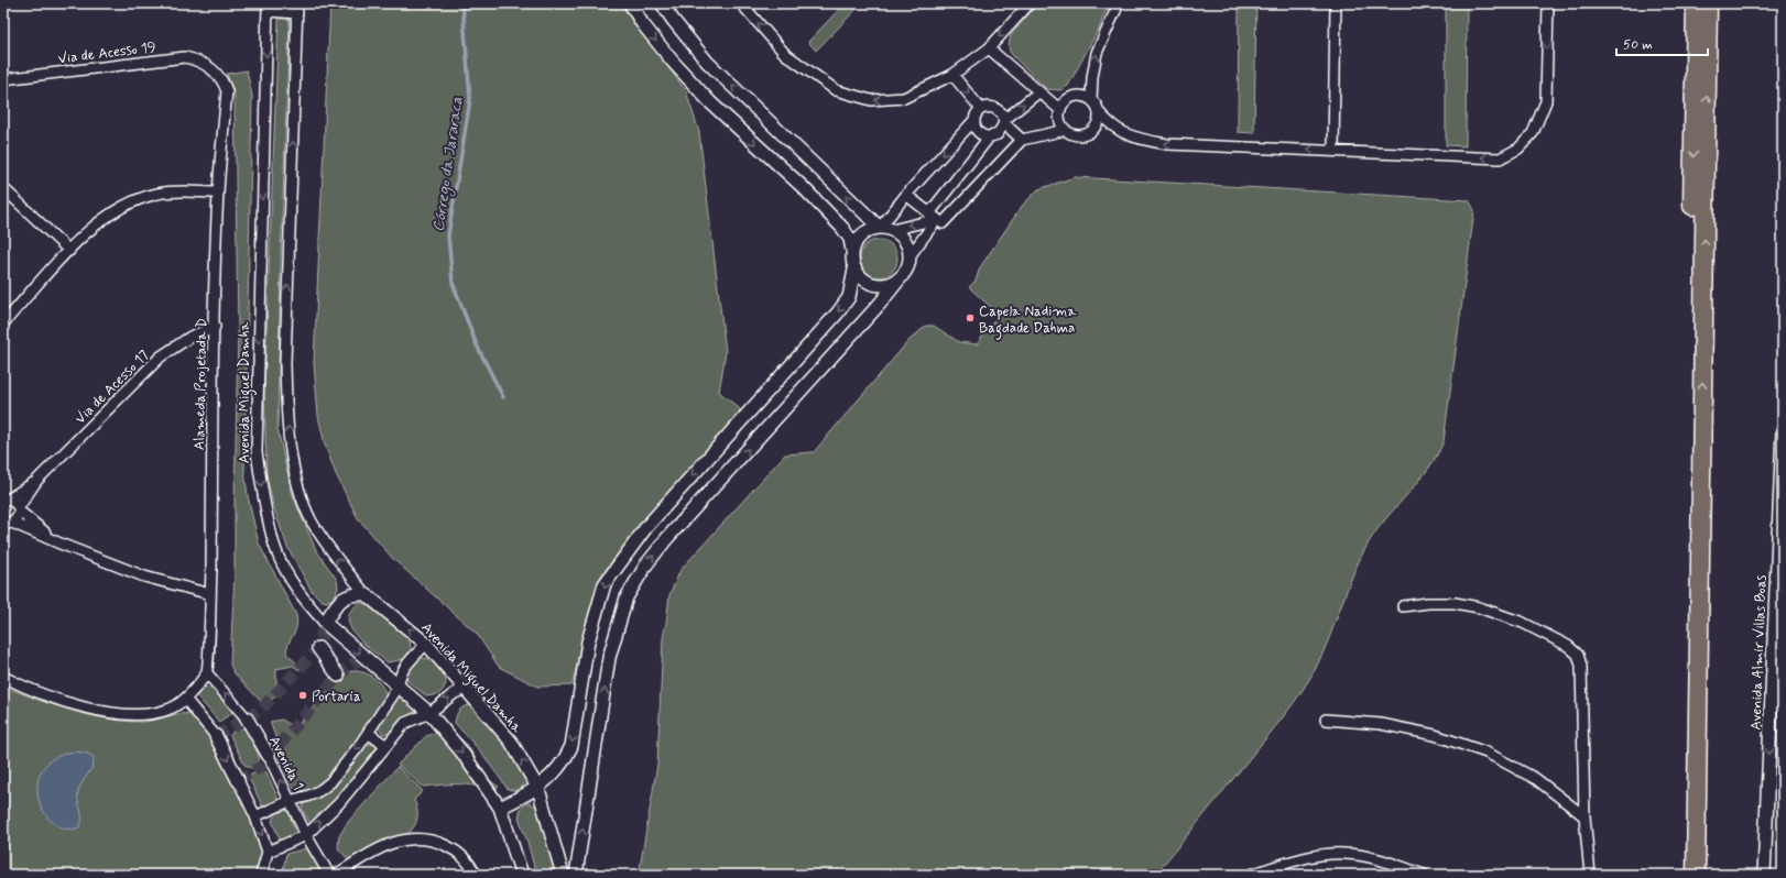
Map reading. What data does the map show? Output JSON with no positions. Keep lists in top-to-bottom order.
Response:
{
  "streets": {
    "street": [
      "Via de Acesso 19",
      "Alameda Projetada D",
      "Via de Acesso 17",
      "Avenida Miguel Damha",
      "Avenida Almir Villas Boas",
      "Avenida 1"
    ]
  },
  "crossings": [
    ["Via de Acesso 19", "Alameda Projetada D"],
    ["Alameda Projetada D", "Via de Acesso 17"],
    ["Alameda Projetada D", "Avenida 1"]
  ],
  "one_way": ["Avenida Almir Villas Boas"],
  "water": ["Córrego da Jararaca"],
  "places": ["Capela Nadima Bagdade Dahma", "Portaria"],
  "scale_bar": "50 m"
}
